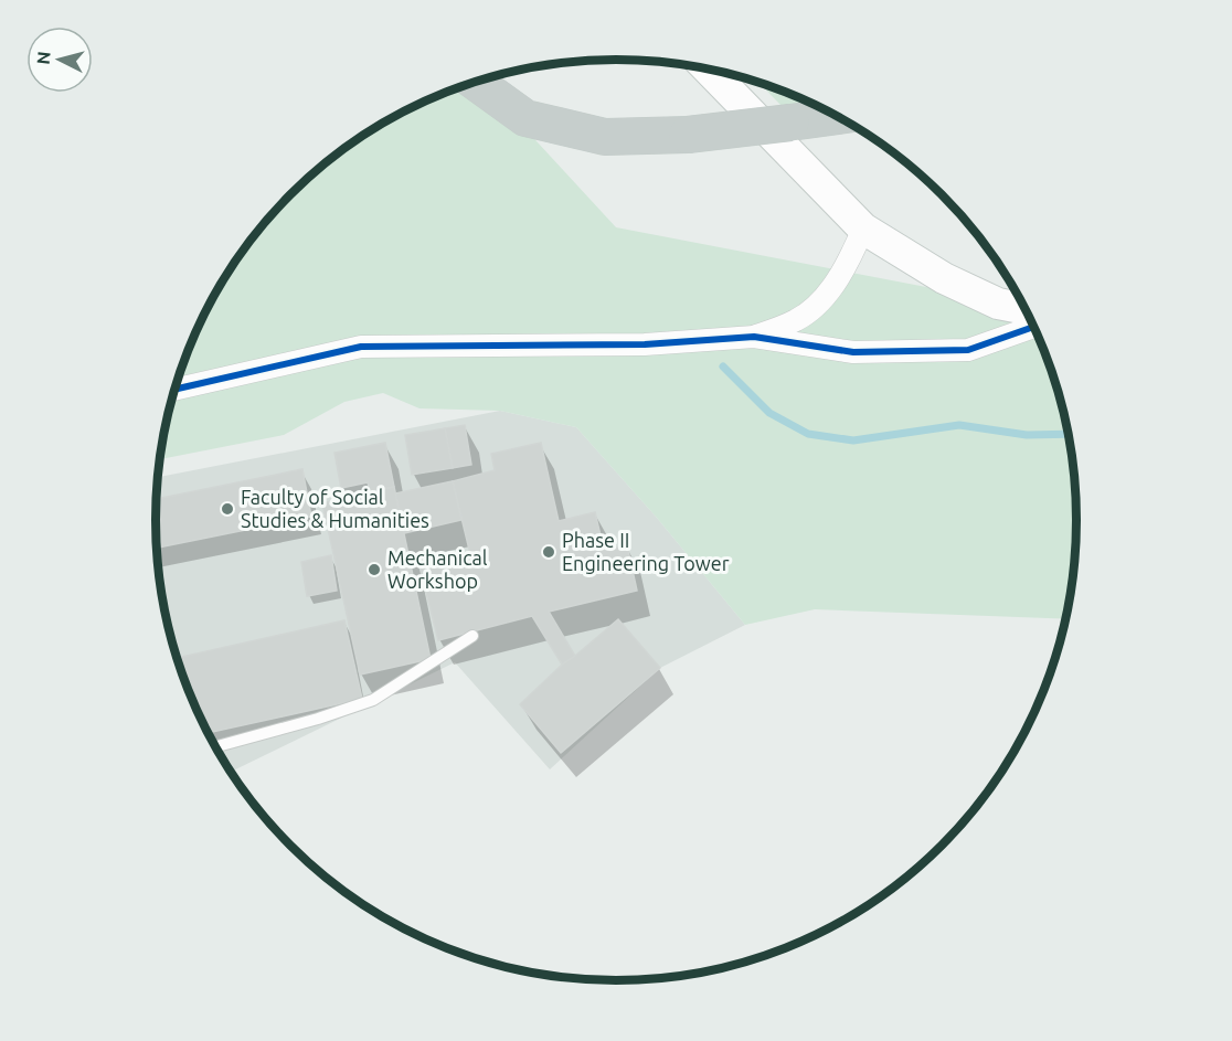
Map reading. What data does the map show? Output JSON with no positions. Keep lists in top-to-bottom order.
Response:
{
  "places": ["Faculty of Social Studies & Humanities", "Phase II Engineering Tower", "Mechanical Workshop"],
  "north": "left"
}
